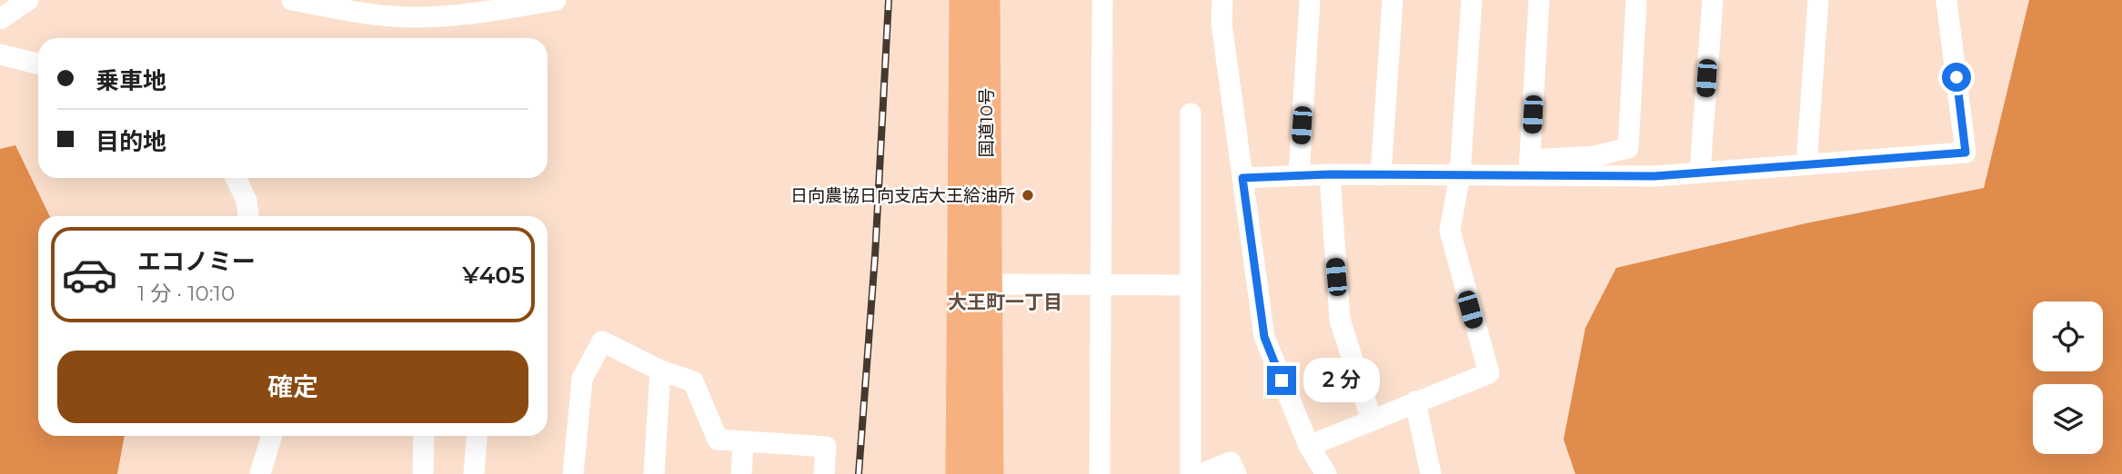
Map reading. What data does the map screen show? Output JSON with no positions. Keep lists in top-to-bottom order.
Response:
{
  "streets": {
    "highway": ["国道10号"]
  },
  "districts": ["大王町一丁目"],
  "places": ["日向農協日向支店大王給油所"],
  "page": {
    "banner": ["乗車地", "目的地"],
    "list": [
      {
        "name": "エコノミー",
        "note": "1 分 · 10:10",
        "value": "¥405"
      }
    ],
    "buttons": "確定",
    "bubble": "2 分"
  }
}
